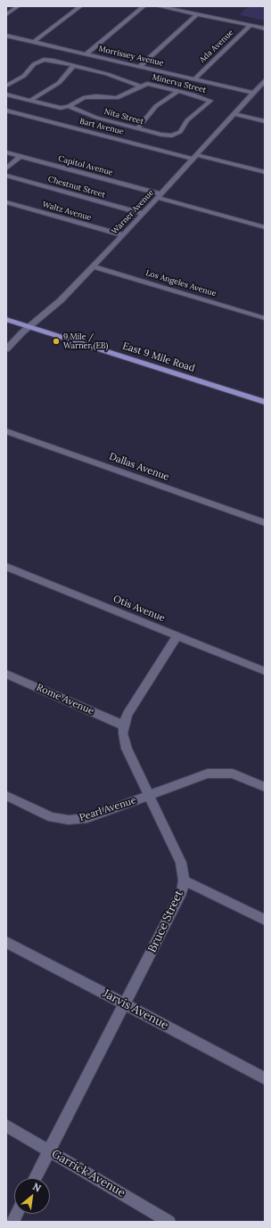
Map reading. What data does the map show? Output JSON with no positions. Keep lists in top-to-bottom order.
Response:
{
  "streets": {
    "main road": ["East 9 Mile Road"],
    "street": [
      "Ada Avenue",
      "Morrissey Avenue",
      "Minerva Street",
      "Nita Street",
      "Bart Avenue",
      "Capitol Avenue",
      "Chestnut Street",
      "Waltz Avenue",
      "Warner Avenue",
      "Los Angeles Avenue",
      "Dallas Avenue",
      "Otis Avenue",
      "Rome Avenue",
      "Pearl Avenue",
      "Bruce Street",
      "Jarvis Avenue",
      "Garrick Avenue"
    ]
  },
  "crossings": [
    ["Ada Avenue", "Morrissey Avenue"],
    ["Morrissey Avenue", "Warner Avenue"],
    ["Minerva Street", "Nita Street"],
    ["Bart Avenue", "Warner Avenue"],
    ["Capitol Avenue", "Warner Avenue"],
    ["Chestnut Street", "Warner Avenue"],
    ["Waltz Avenue", "Warner Avenue"],
    ["Warner Avenue", "Los Angeles Avenue"],
    ["Warner Avenue", "East 9 Mile Road"],
    ["Otis Avenue", "Bruce Street"],
    ["Rome Avenue", "Bruce Street"],
    ["Pearl Avenue", "Bruce Street"],
    ["Bruce Street", "Jarvis Avenue"],
    ["Bruce Street", "Garrick Avenue"]
  ],
  "places": ["9 Mile / Warner (EB)"],
  "north": "top right"
}
